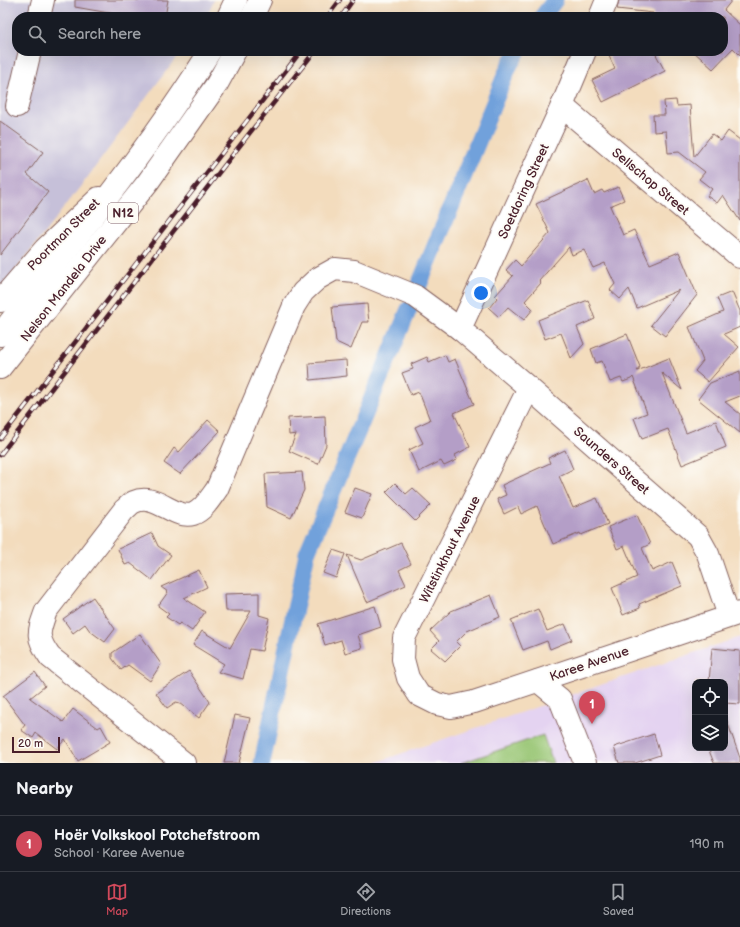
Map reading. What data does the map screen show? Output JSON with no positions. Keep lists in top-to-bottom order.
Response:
{
  "streets": {
    "main road": [
      "Sellschop Street",
      "Soetdoring Street",
      "N12",
      "Poortman Street",
      "Nelson Mandela Drive",
      "Saunders Street",
      "Witstinkhout Avenue",
      "Karee Avenue"
    ]
  },
  "crossings": [
    ["Sellschop Street", "Soetdoring Street"],
    ["Soetdoring Street", "Saunders Street"],
    ["Poortman Street", "Nelson Mandela Drive"],
    ["Saunders Street", "Witstinkhout Avenue"],
    ["Saunders Street", "Karee Avenue"],
    ["Witstinkhout Avenue", "Karee Avenue"]
  ],
  "scale_bar": "20 m",
  "page": {
    "search": "Search here",
    "pins": "1",
    "scale": "20 m",
    "heading": "Nearby",
    "list": [
      {
        "mark": "1",
        "name": "Hoër Volkskool Potchefstroom",
        "note": "School · Karee Avenue",
        "value": "190 m"
      }
    ],
    "nav": ["Map", "Directions", "Saved"]
  }
}
